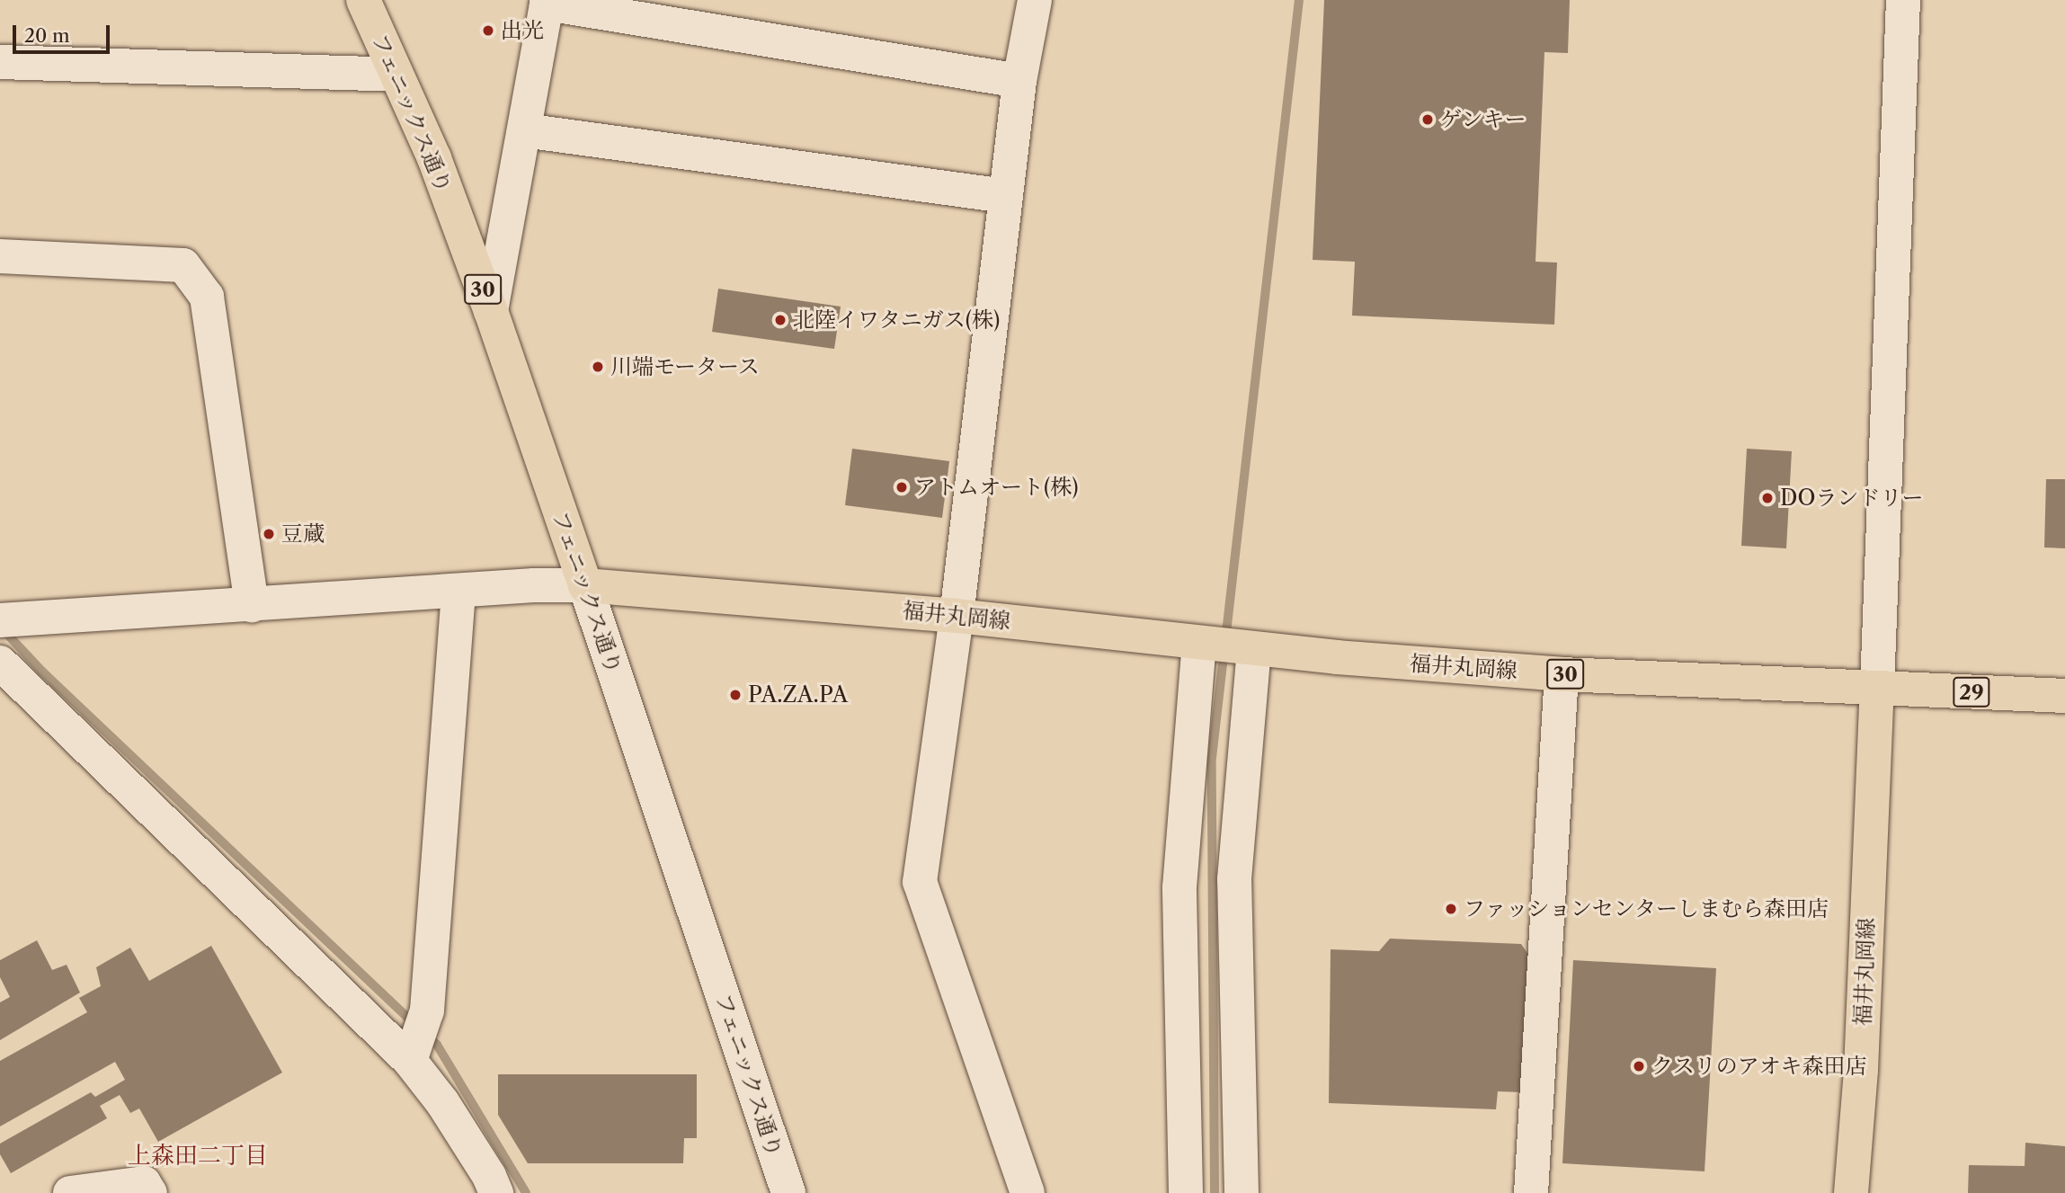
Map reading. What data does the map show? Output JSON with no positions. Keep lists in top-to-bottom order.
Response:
{
  "streets": {
    "main road": [
      "フェニックス通り",
      "30",
      "福井丸岡線",
      "29"
    ]
  },
  "crossings": [
    ["フェニックス通り", "福井丸岡線"],
    ["福井丸岡線", "29"]
  ],
  "districts": ["上森田二丁目"],
  "places": [
    "出光",
    "ゲンキー",
    "北陸イワタニガス(株)",
    "川端モータース",
    "アトムオート(株)",
    "DOランドリー",
    "豆蔵",
    "PA.ZA.PA",
    "ファッションセンターしまむら森田店",
    "クスリのアオキ森田店"
  ],
  "scale_bar": "20 m"
}
